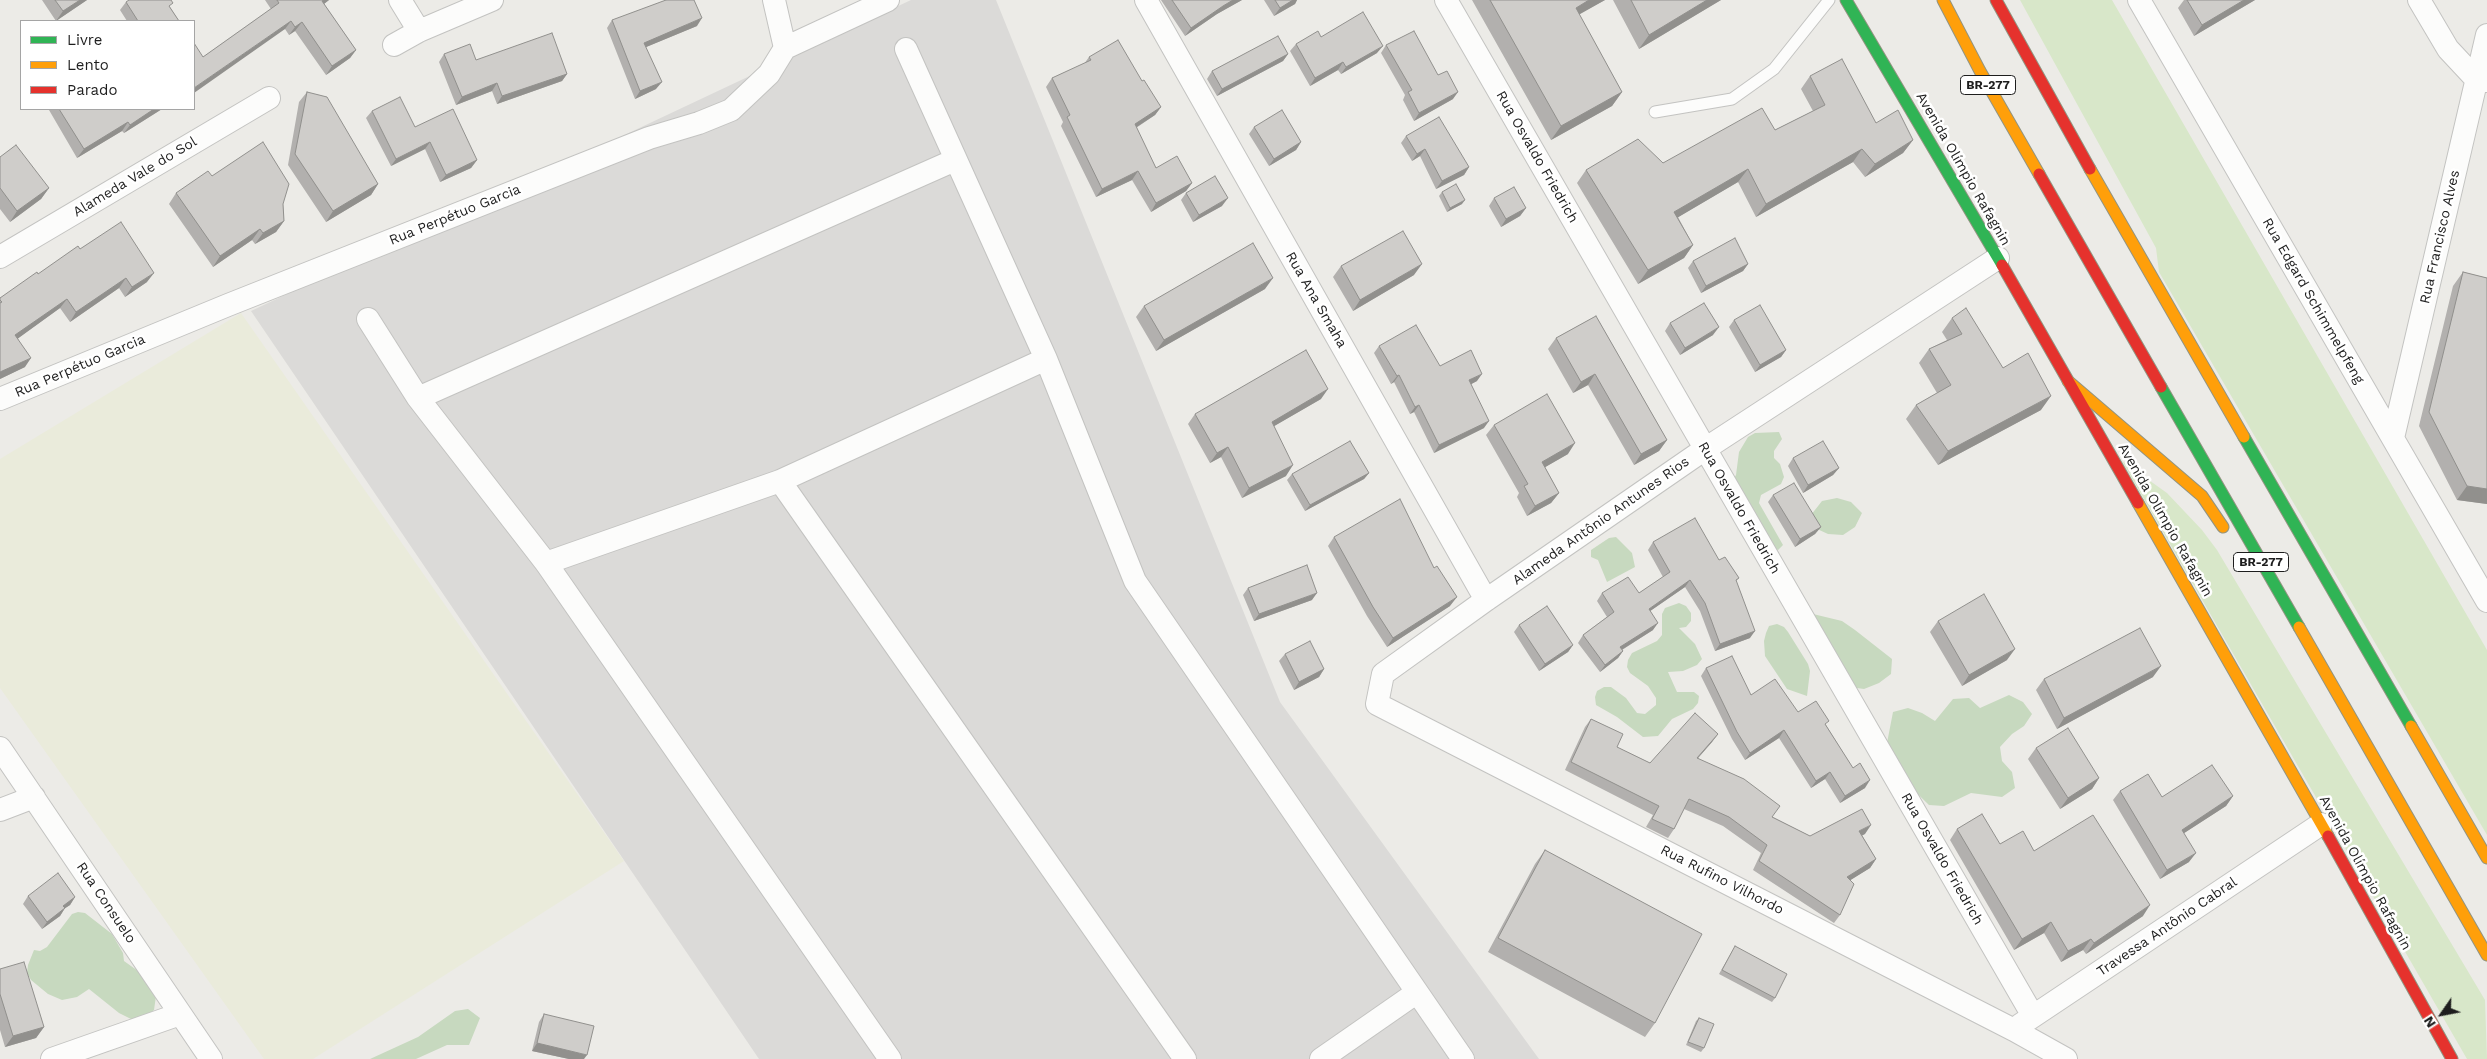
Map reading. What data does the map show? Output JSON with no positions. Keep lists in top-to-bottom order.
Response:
{
  "streets": {
    "main road": ["BR-277", "Avenida Olímpio Rafagnin"],
    "street": [
      "Rua Osvaldo Friedrich",
      "Alameda Vale do Sol",
      "Rua Perpétuo Garcia",
      "Rua Francisco Alves",
      "Rua Ana Smaha",
      "Rua Edgard Schimmelpfeng",
      "Alameda Antônio Antunes Rios",
      "Rua Rufino Vilhordo",
      "Rua Consuelo",
      "Travessa Antônio Cabral"
    ]
  },
  "crossings": [
    ["Rua Osvaldo Friedrich", "Alameda Antônio Antunes Rios"],
    ["Rua Osvaldo Friedrich", "Travessa Antônio Cabral"],
    ["Avenida Olímpio Rafagnin", "Alameda Antônio Antunes Rios"],
    ["Avenida Olímpio Rafagnin", "Travessa Antônio Cabral"],
    ["Rua Francisco Alves", "Rua Edgard Schimmelpfeng"],
    ["Rua Ana Smaha", "Alameda Antônio Antunes Rios"],
    ["Alameda Antônio Antunes Rios", "Rua Rufino Vilhordo"],
    ["Rua Rufino Vilhordo", "Travessa Antônio Cabral"]
  ],
  "legend": ["Livre", "Lento", "Parado"],
  "north": "bottom left"
}
